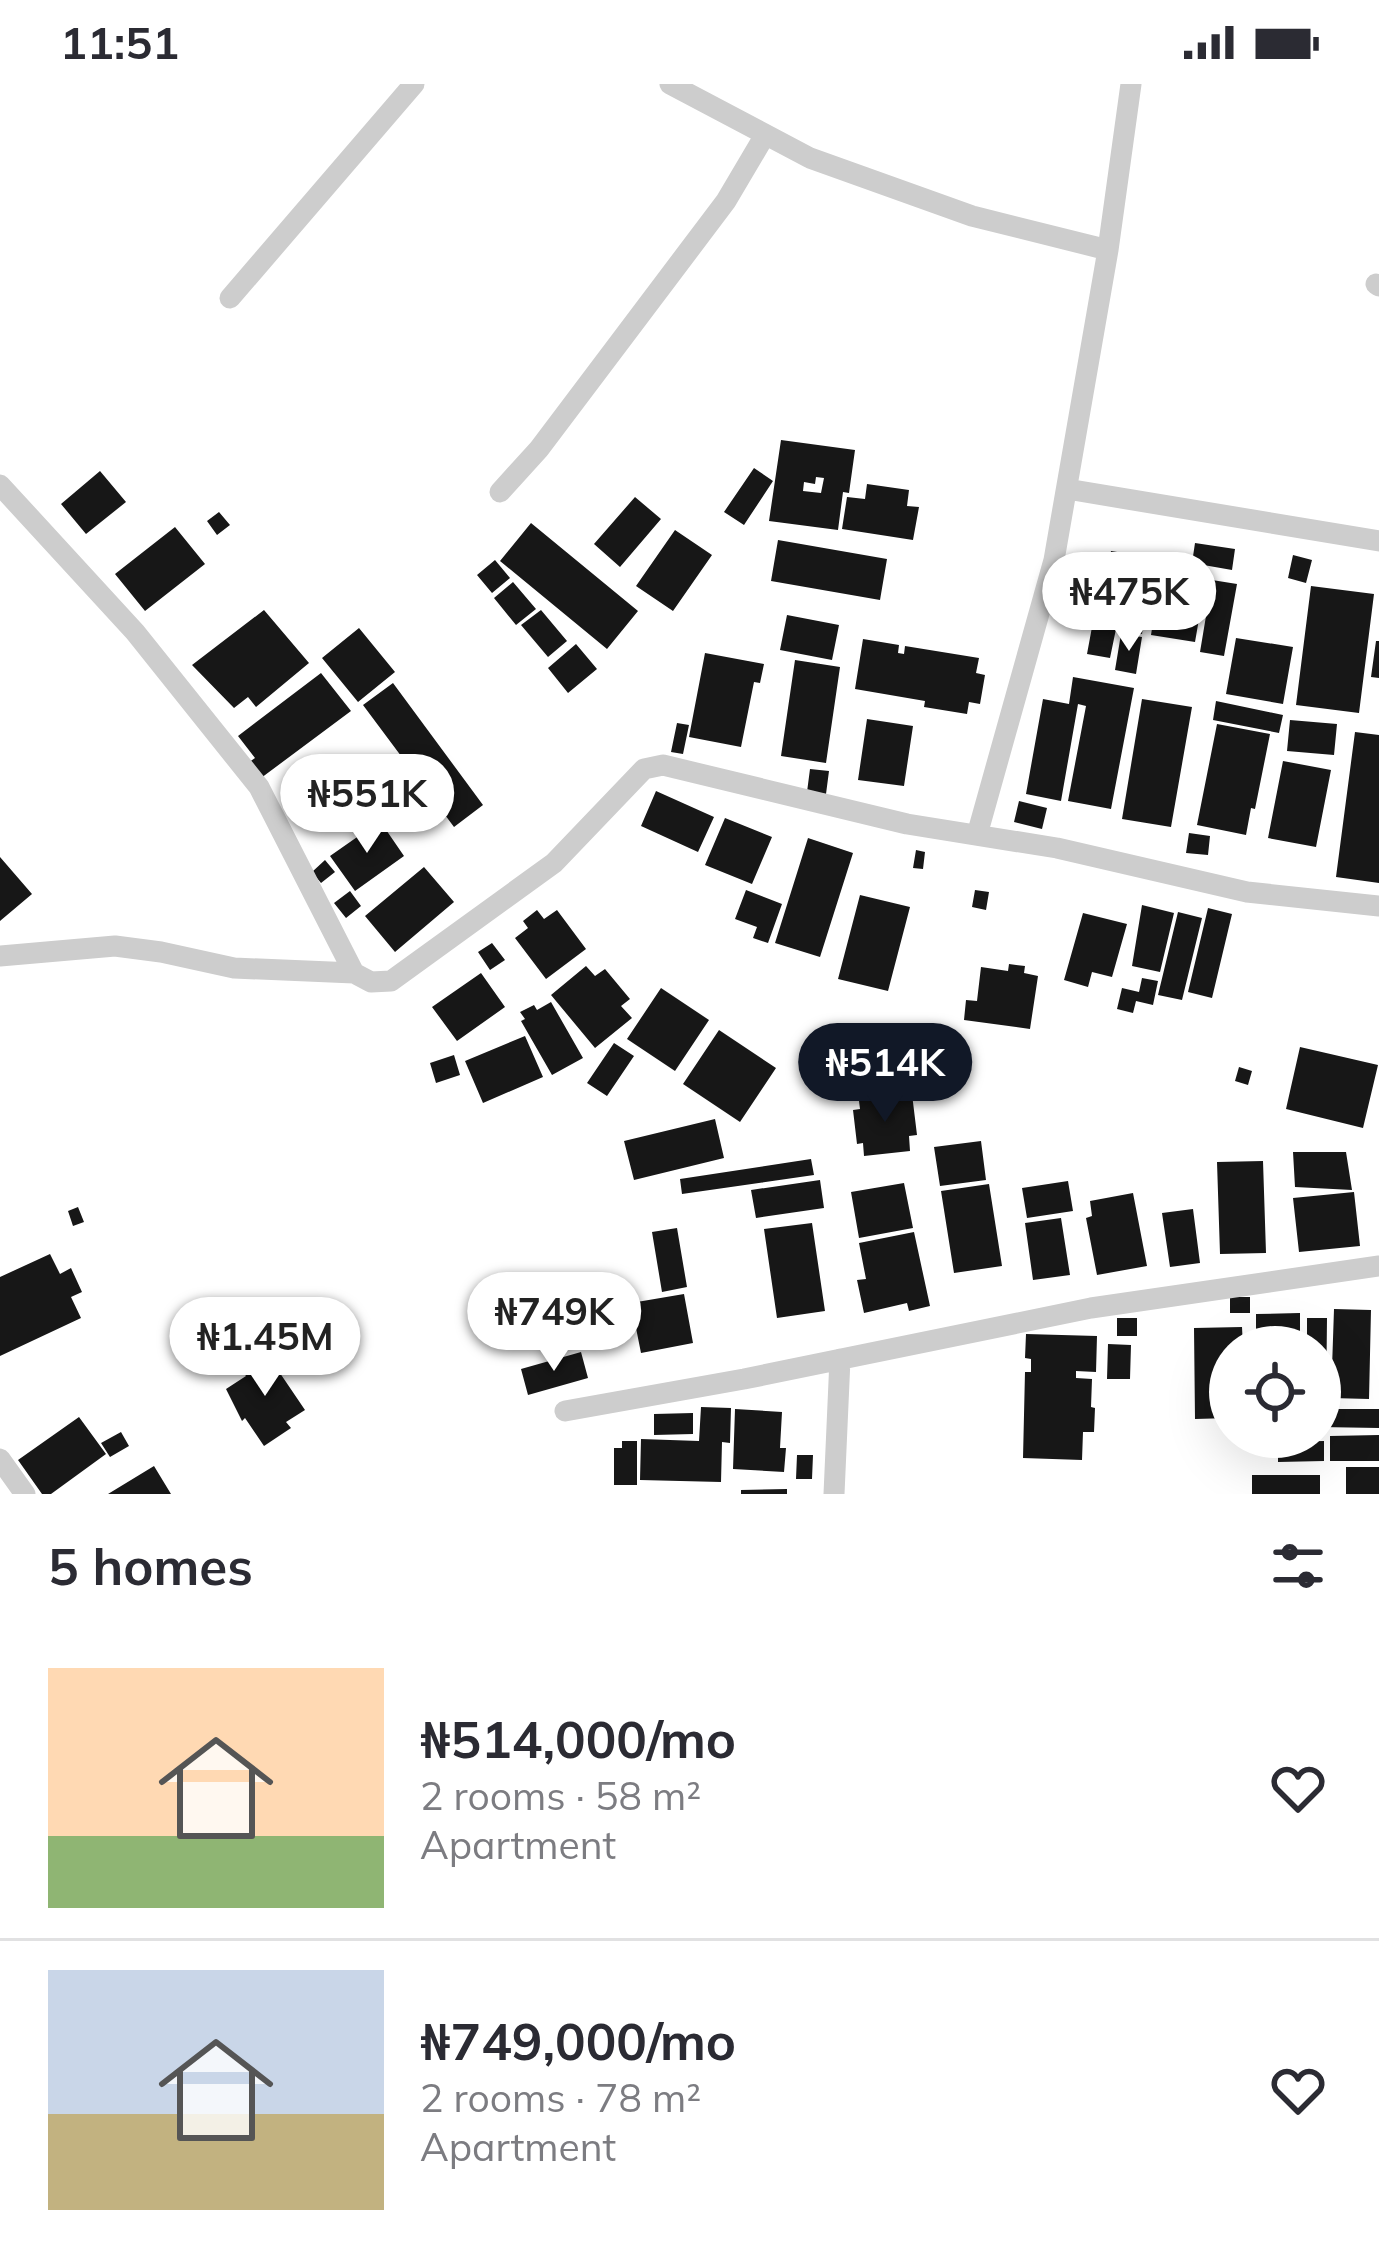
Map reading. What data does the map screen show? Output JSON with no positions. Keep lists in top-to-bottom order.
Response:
{
  "page": {
    "status": "11:51",
    "price": [
      "₦475K",
      "₦551K",
      "₦514K",
      "₦749K",
      "₦1.45M"
    ],
    "heading": "5 homes",
    "list": [
      {
        "name": "₦514,000/mo",
        "note": "2 rooms · 58 m² · Apartment"
      },
      {
        "name": "₦749,000/mo",
        "note": "2 rooms · 78 m² · Apartment"
      }
    ]
  }
}
